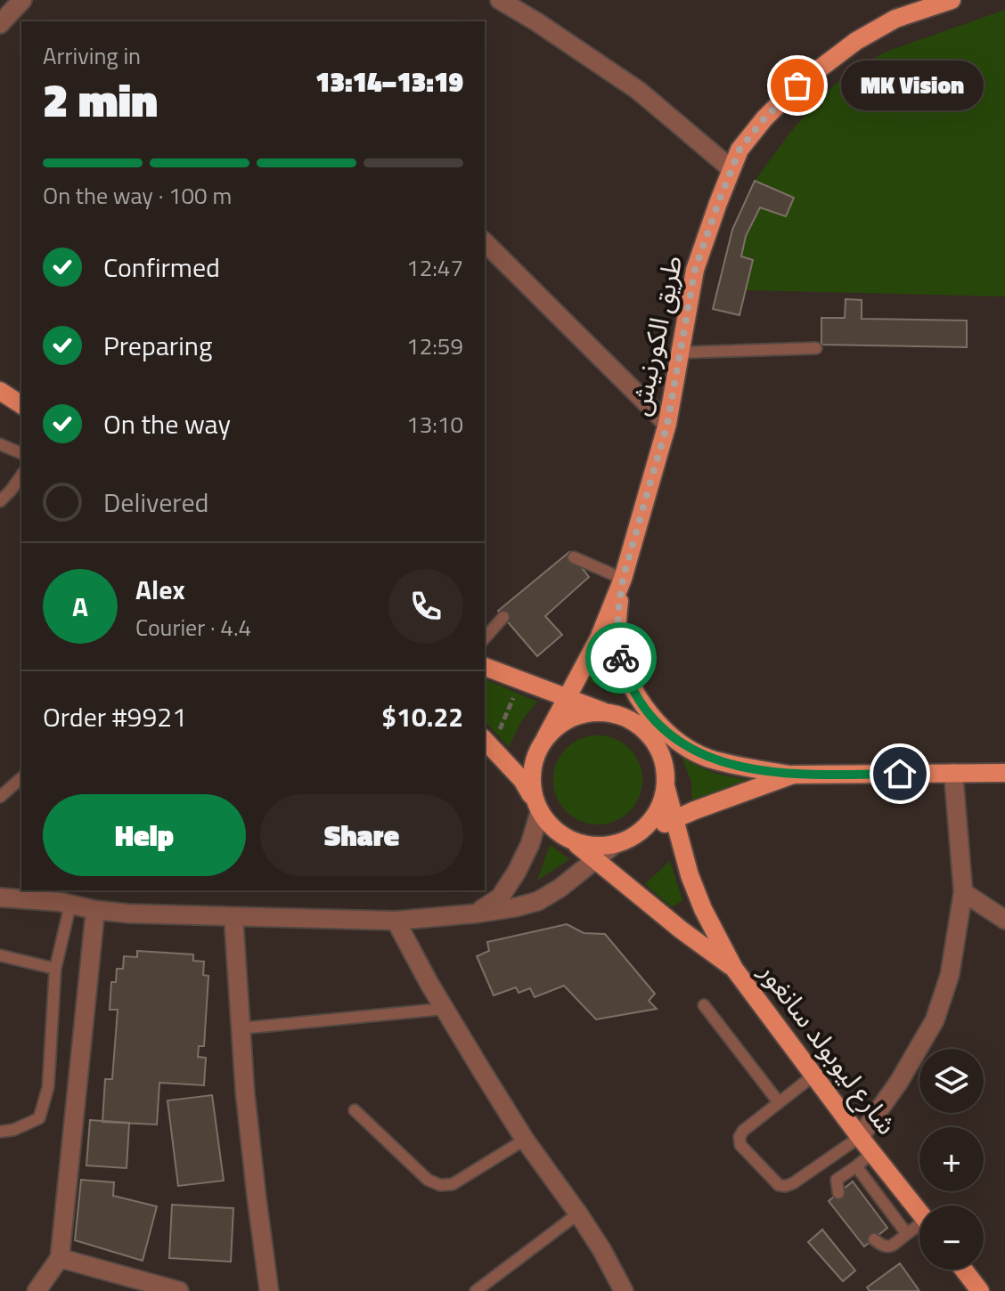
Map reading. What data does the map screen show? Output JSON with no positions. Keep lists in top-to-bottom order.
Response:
{
  "streets": {
    "main road": ["طريق الكورنيش", "شارع ليوبولد سانغور"]
  },
  "crossings": [
    ["طريق الكورنيش", "شارع ليوبولد سانغور"]
  ],
  "places": ["MK Vision"],
  "page": {
    "heading": ["2 min", "Arriving in", "13:14–13:19"],
    "panel": [
      "Alex",
      "Courier · 4.4",
      "Order #9921",
      "$10.22"
    ],
    "bubble": "MK Vision",
    "bar": "On the way · 100 m",
    "list": [
      ["Confirmed", "12:47"],
      ["Preparing", "12:59"],
      ["On the way", "13:10"],
      "Delivered"
    ],
    "round": "A",
    "buttons": ["Help", "Share"],
    "map_buttons": ["+", "−"]
  }
}
